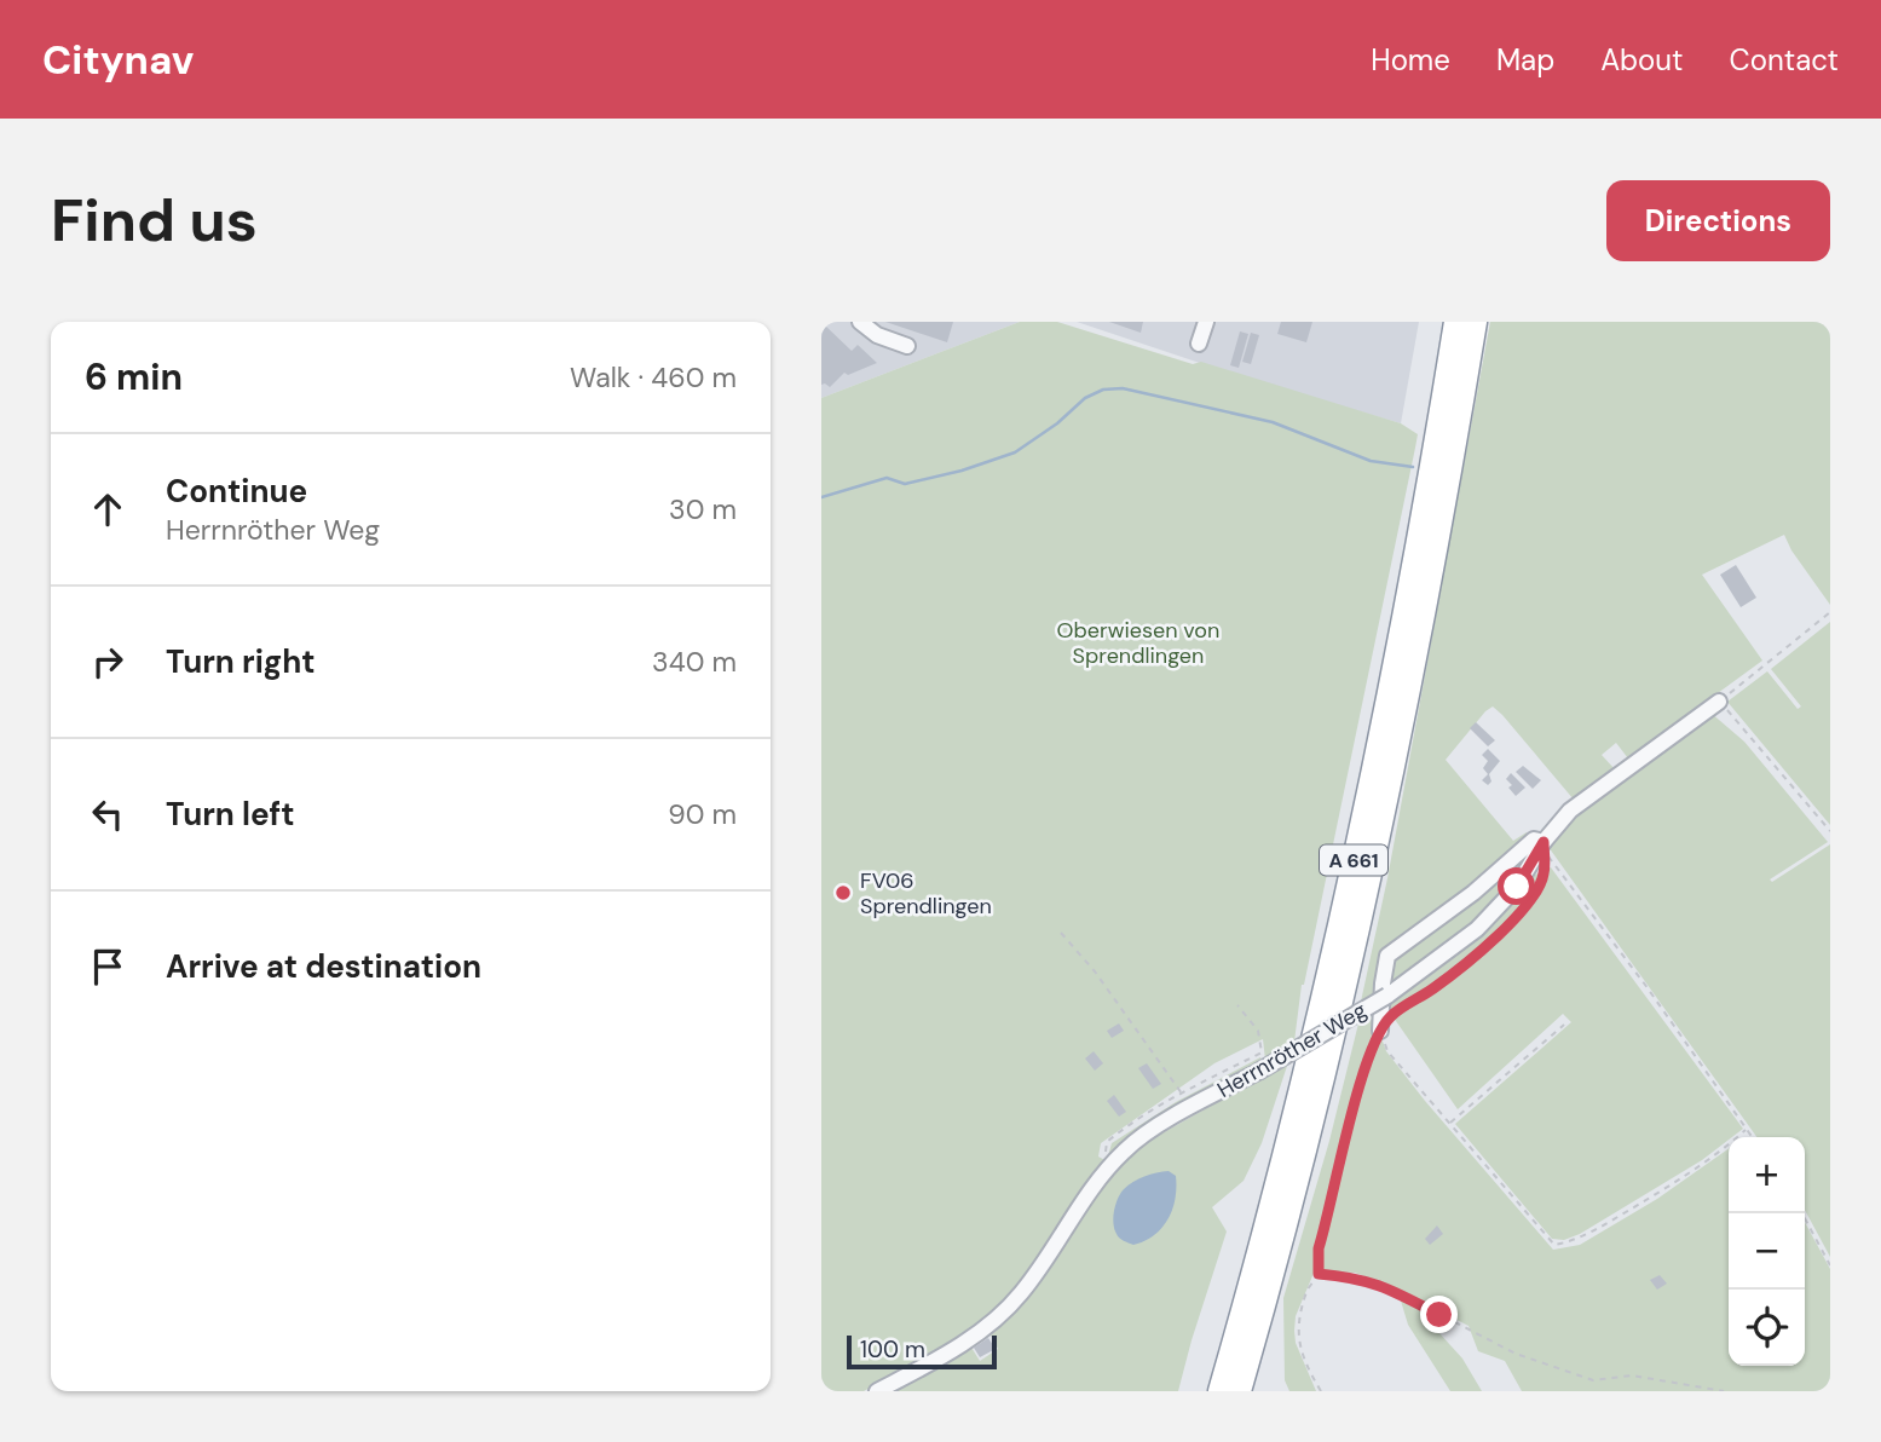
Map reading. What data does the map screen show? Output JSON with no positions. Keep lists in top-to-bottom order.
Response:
{
  "streets": {
    "highway": ["A 661"],
    "street": ["Herrnröther Weg"]
  },
  "parks": ["Oberwiesen von Sprendlingen"],
  "places": ["FV06 Sprendlingen"],
  "scale_bar": "100 m",
  "page": {
    "header": "Citynav",
    "nav": [
      "Home",
      "Map",
      "About",
      "Contact"
    ],
    "buttons": "Directions",
    "title": "Find us",
    "heading": ["6 min", "Walk · 460 m"],
    "list": [
      ["Continue", "Herrnröther Weg", "30 m"],
      ["Turn right", "340 m"],
      ["Turn left", "90 m"],
      "Arrive at destination"
    ],
    "map_buttons": ["+", "−"],
    "scale": "100 m"
  }
}
